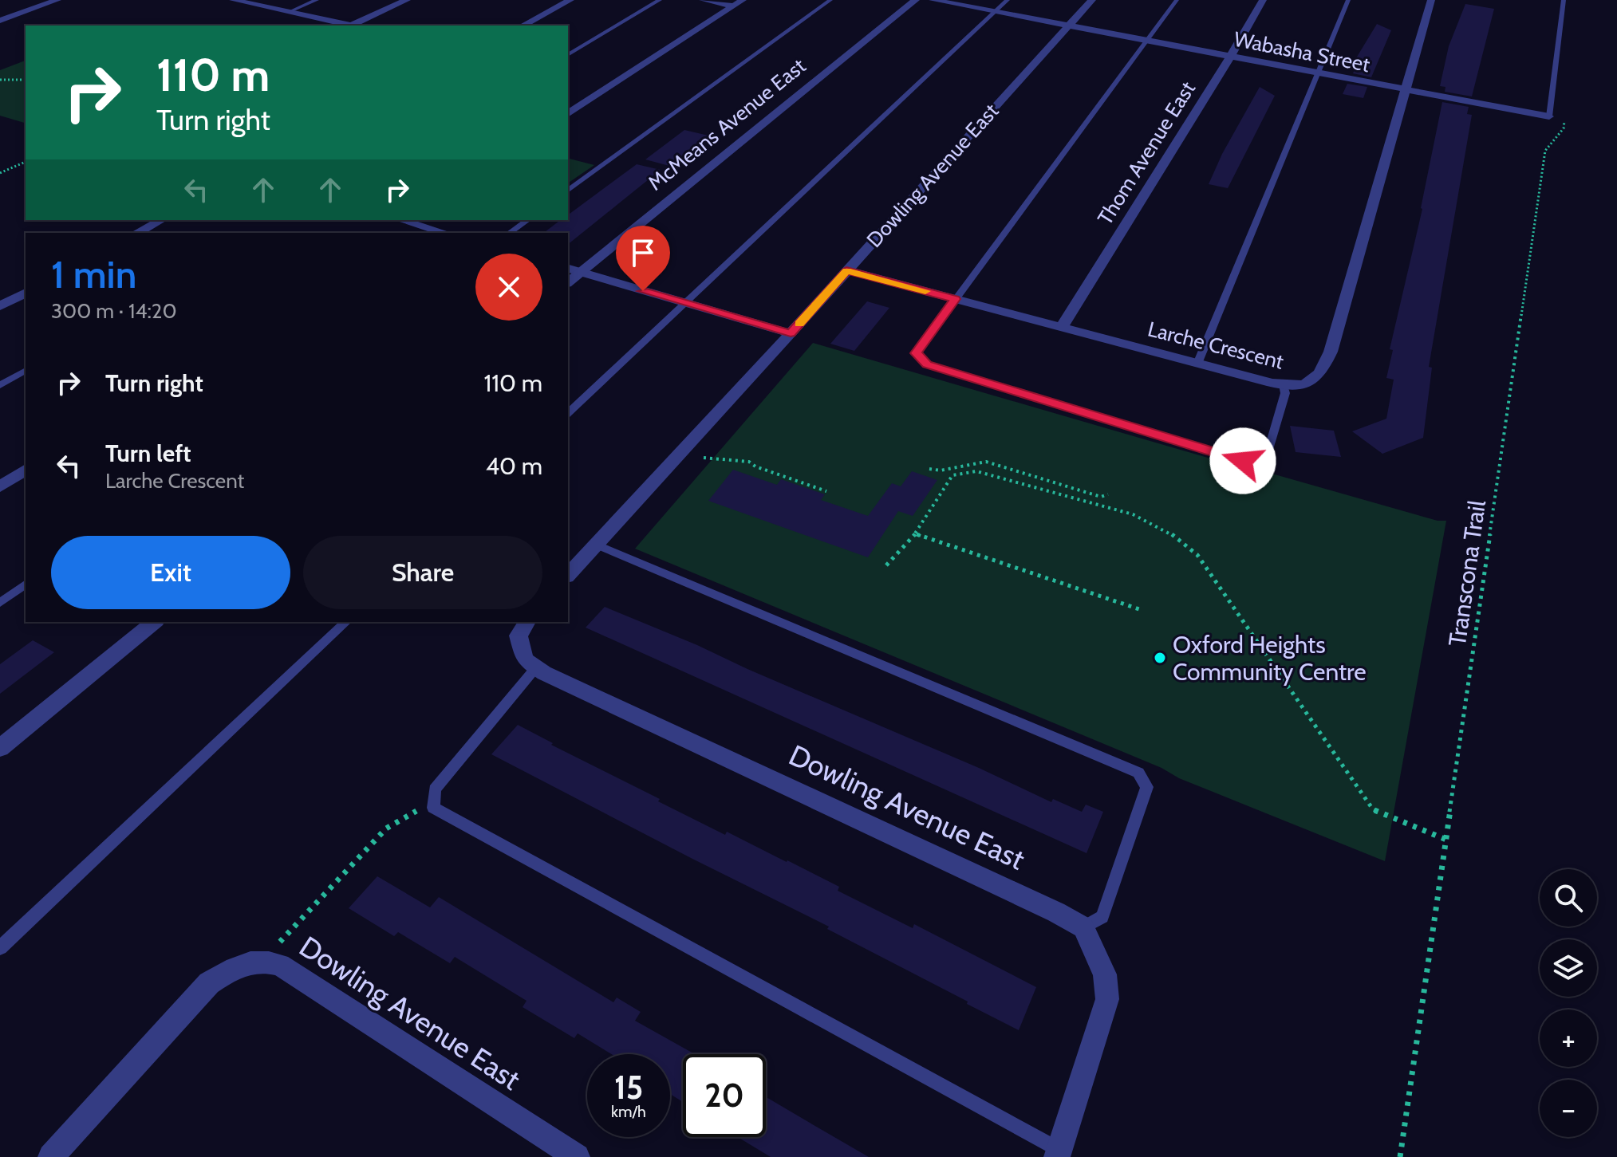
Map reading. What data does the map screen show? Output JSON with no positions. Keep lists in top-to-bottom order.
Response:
{
  "streets": {
    "street": [
      "Wabasha Street",
      "McMeans Avenue East",
      "Thom Avenue East",
      "Dowling Avenue East",
      "Larche Crescent"
    ],
    "path": ["Transcona Trail"]
  },
  "crossings": [
    ["Wabasha Street", "Thom Avenue East"],
    ["Wabasha Street", "Dowling Avenue East"],
    ["Wabasha Street", "Larche Crescent"],
    ["Thom Avenue East", "Larche Crescent"],
    ["Dowling Avenue East", "Larche Crescent"]
  ],
  "places": ["Oxford Heights Community Centre"],
  "page": {
    "turn": ["110 m", "Turn right"],
    "heading": ["1 min", "300 m · 14:20"],
    "list": [
      {
        "name": "Turn right",
        "value": "110 m"
      },
      {
        "name": "Turn left",
        "note": "Larche Crescent",
        "value": "40 m"
      }
    ],
    "buttons": ["Exit", "Share"],
    "map_buttons": ["+", "−"],
    "speed": "15 km/h",
    "limit": "20"
  }
}
